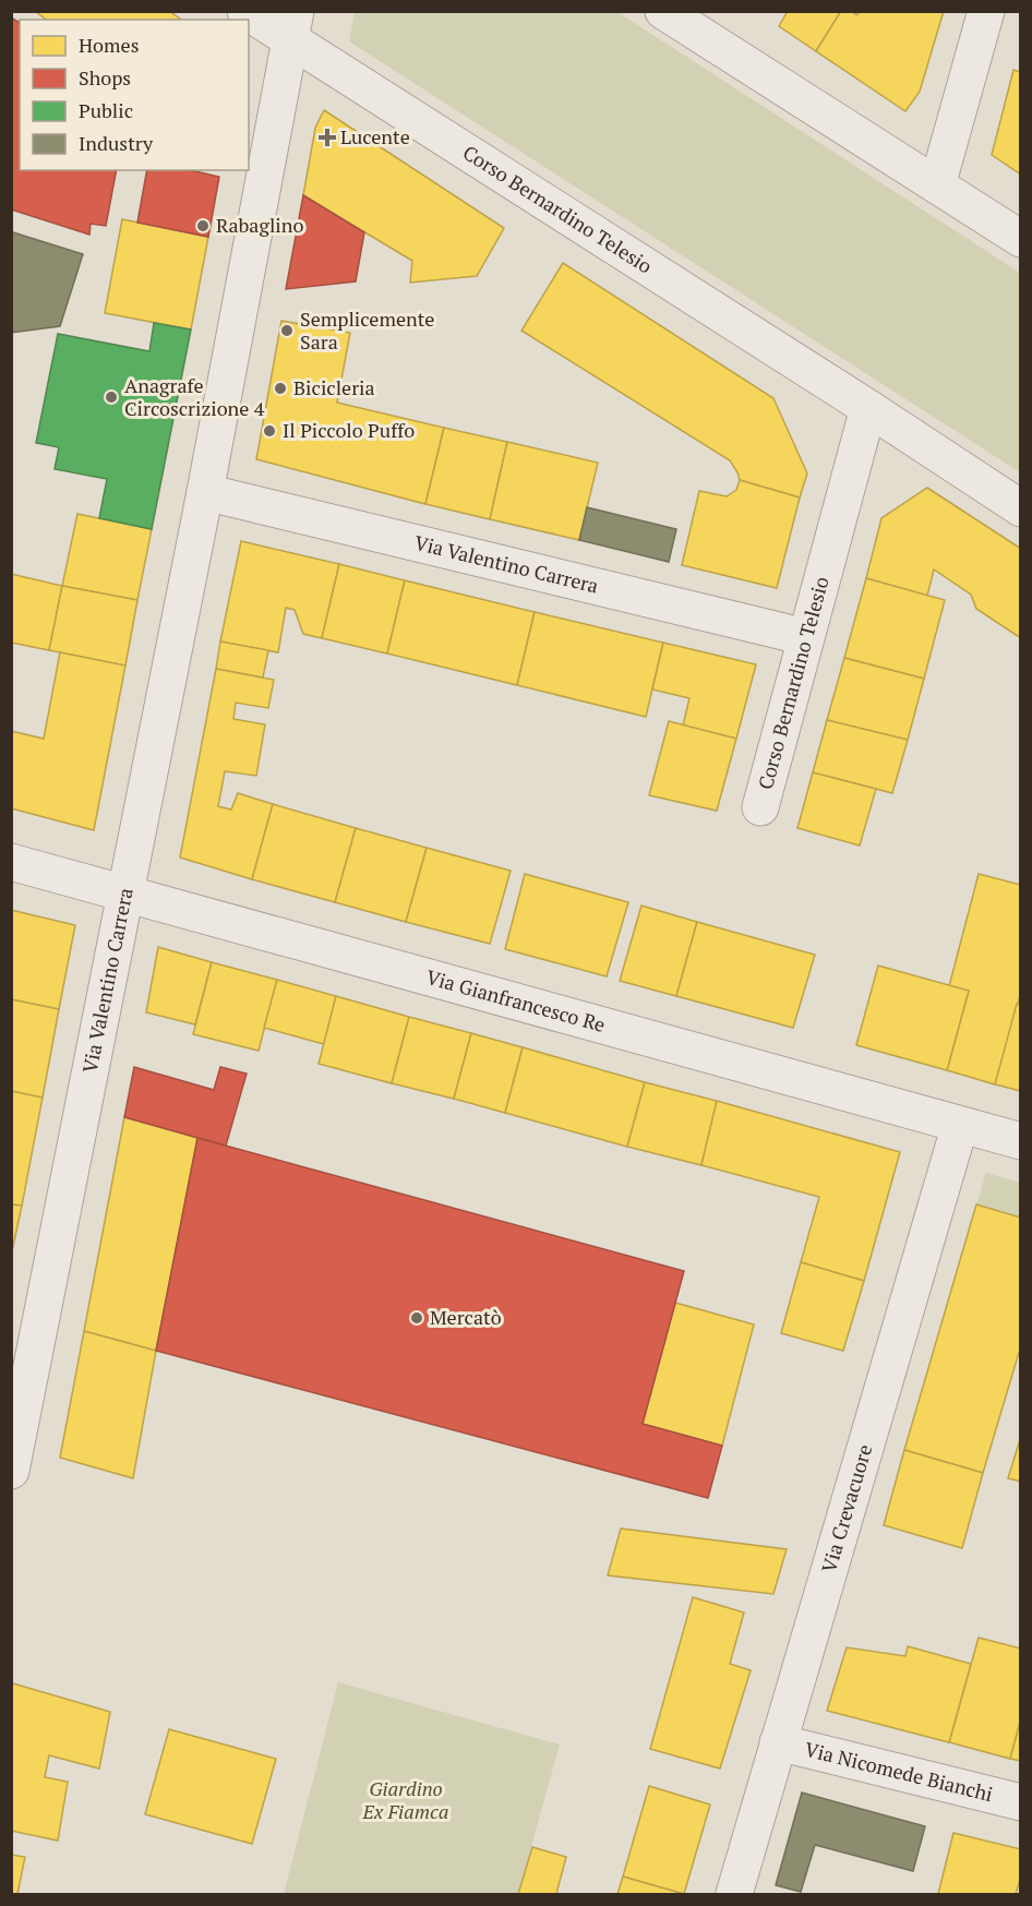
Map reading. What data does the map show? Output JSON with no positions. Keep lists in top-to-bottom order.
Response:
{
  "streets": {
    "street": [
      "Corso Bernardino Telesio",
      "Via Valentino Carrera",
      "Via Gianfrancesco Re",
      "Via Crevacuore",
      "Via Nicomede Bianchi"
    ]
  },
  "crossings": [
    ["Corso Bernardino Telesio", "Via Valentino Carrera"],
    ["Via Valentino Carrera", "Via Gianfrancesco Re"],
    ["Via Gianfrancesco Re", "Via Crevacuore"],
    ["Via Crevacuore", "Via Nicomede Bianchi"]
  ],
  "parks": ["Giardino Ex Fiamca"],
  "places": {
    "health": ["Lucente"],
    "other": [
      "Rabaglino",
      "Semplicemente Sara",
      "Bicicleria",
      "Anagrafe Circoscrizione 4",
      "Il Piccolo Puffo",
      "Mercatò"
    ]
  },
  "legend": [
    "Homes",
    "Shops",
    "Public",
    "Industry"
  ]
}
